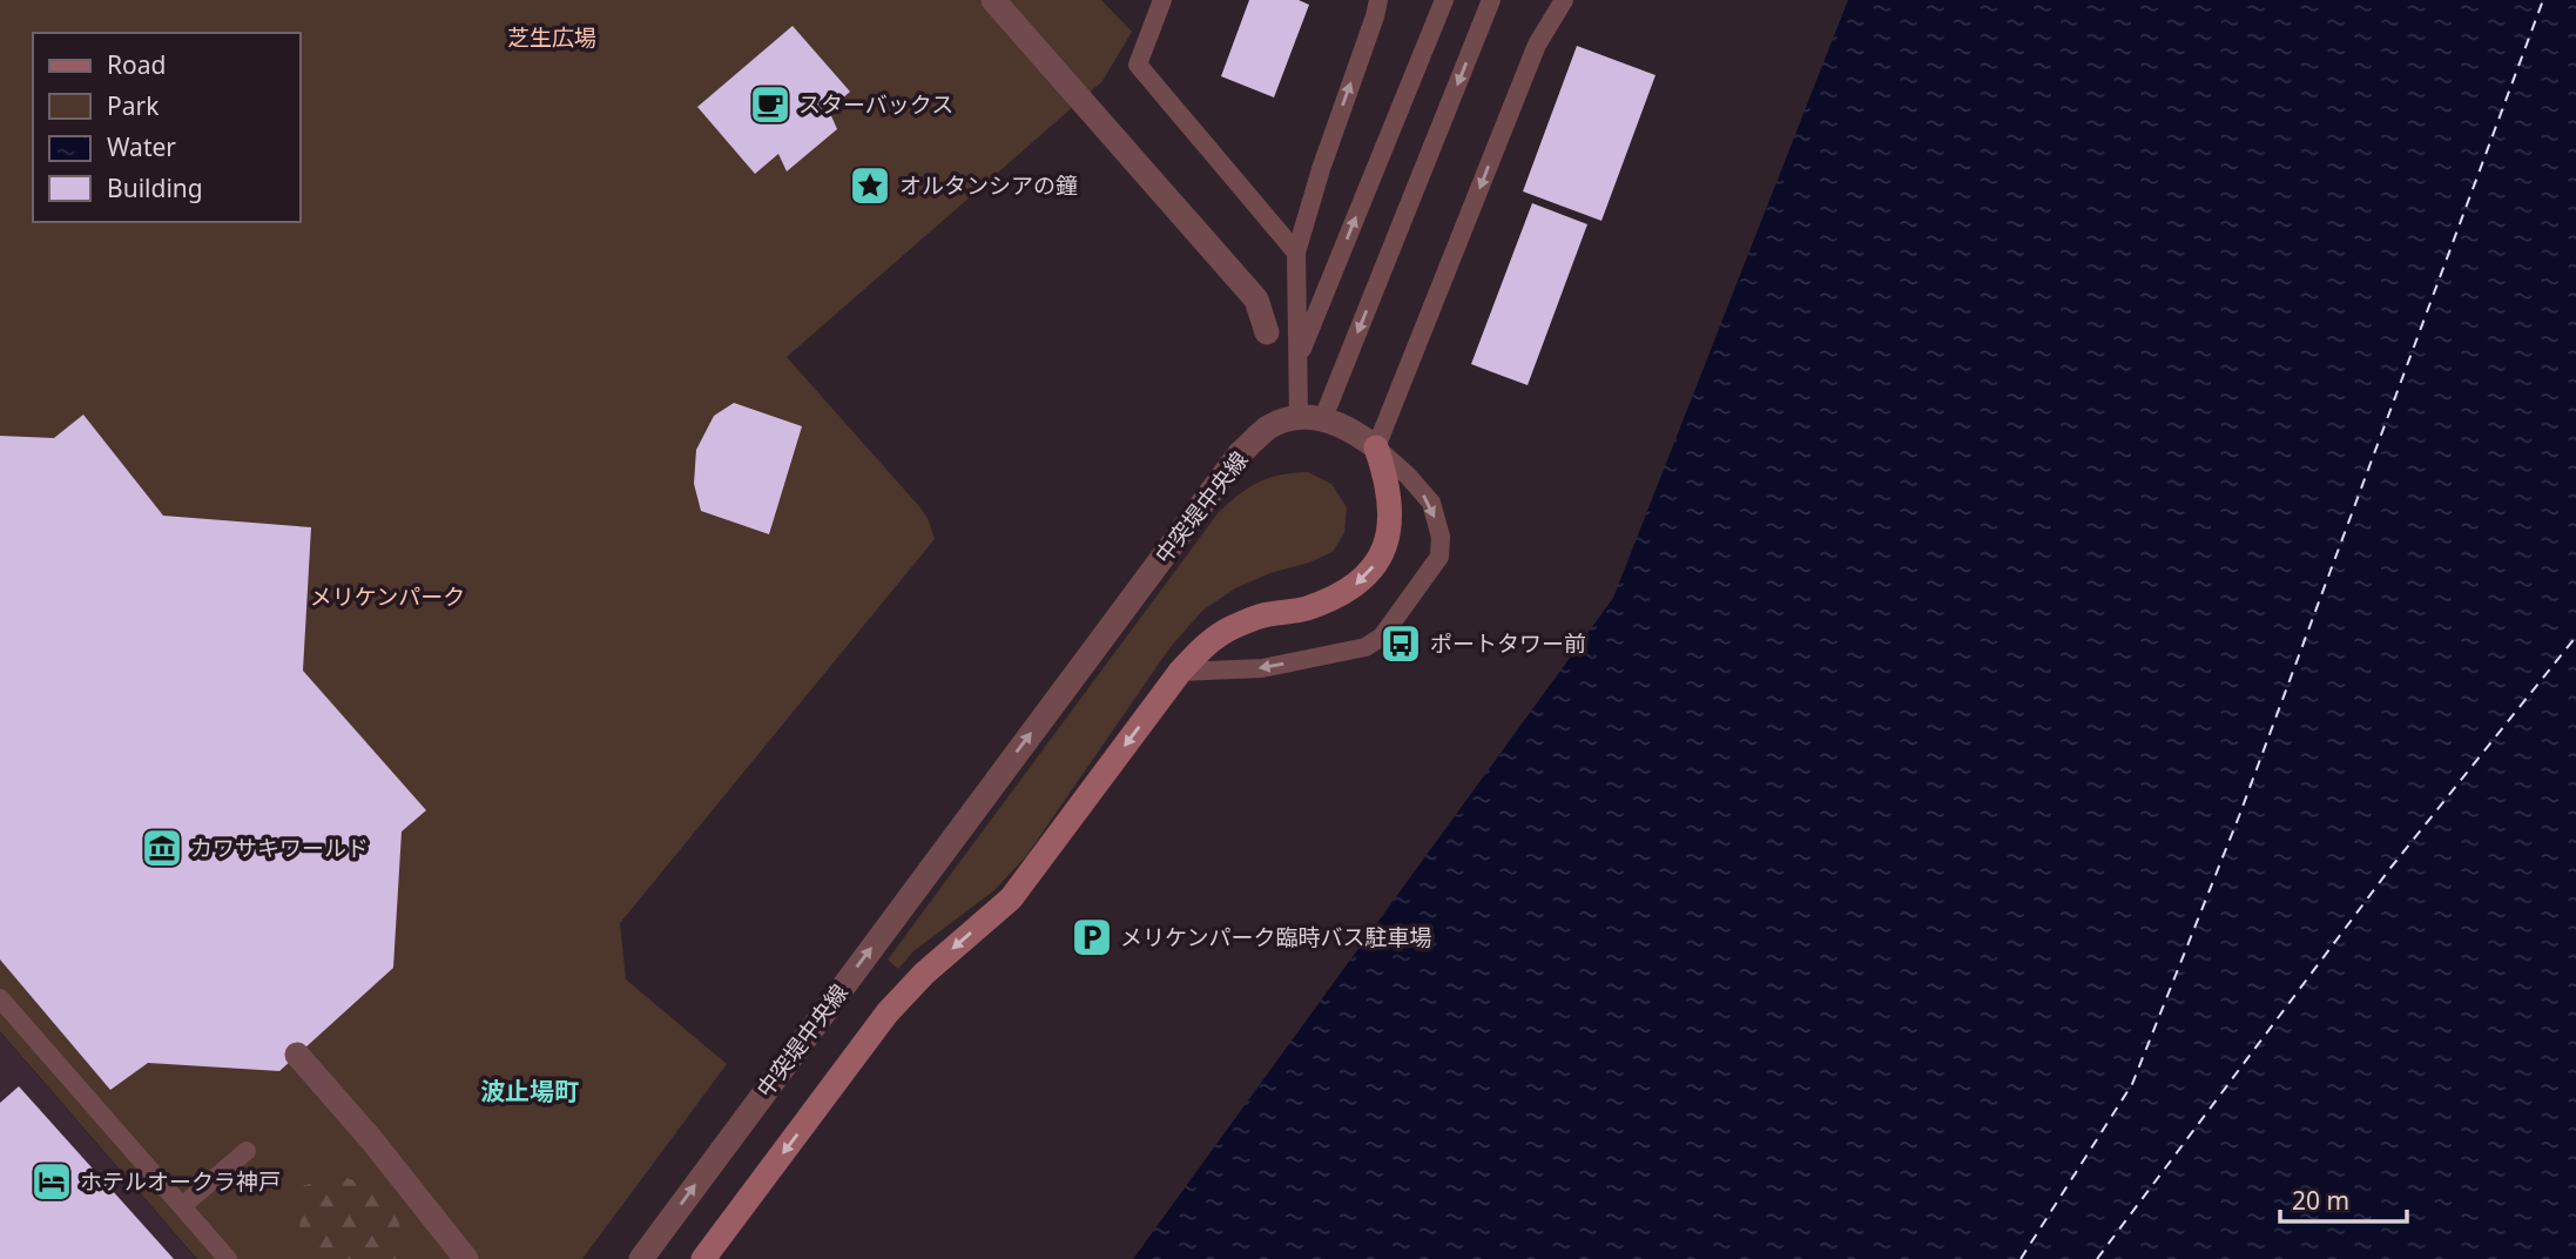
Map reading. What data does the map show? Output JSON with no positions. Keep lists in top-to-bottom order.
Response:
{
  "streets": {
    "street": ["中突堤中央線"]
  },
  "districts": ["波止場町"],
  "parks": ["芝生広場", "メリケンパーク"],
  "places": {
    "cafe": ["スターバックス"],
    "place": ["オルタンシアの鐘"],
    "bus stop": ["ポートタワー前"],
    "museum": ["カワサキワールド"],
    "parking": ["メリケンパーク臨時バス駐車場"],
    "hotel": ["ホテルオークラ神戸"]
  },
  "legend": [
    "Road",
    "Park",
    "Water",
    "Building"
  ],
  "scale_bar": "20 m"
}
